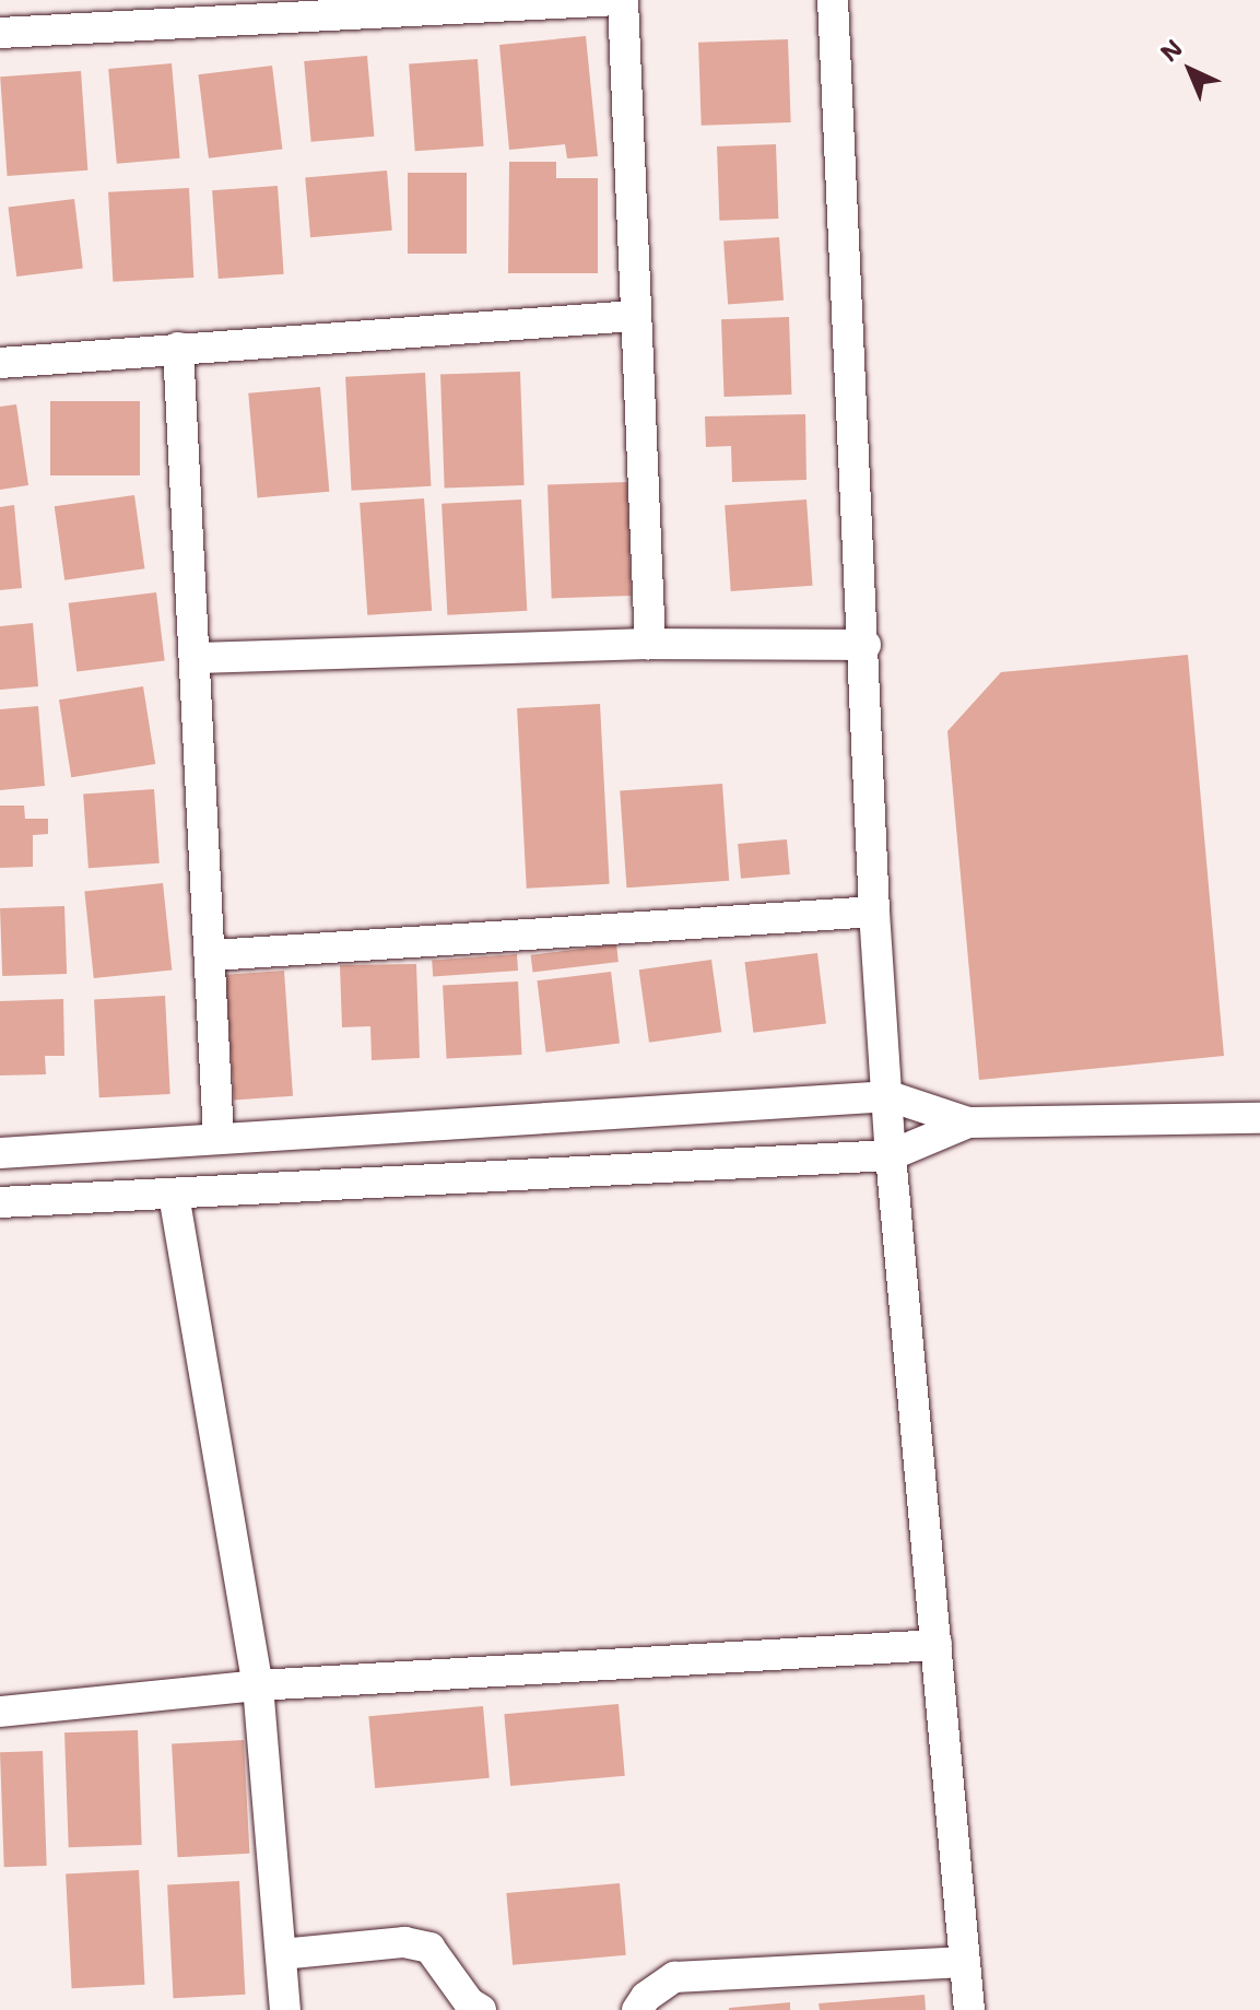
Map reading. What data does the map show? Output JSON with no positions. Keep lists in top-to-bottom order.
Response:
{
  "north": "top left"
}
